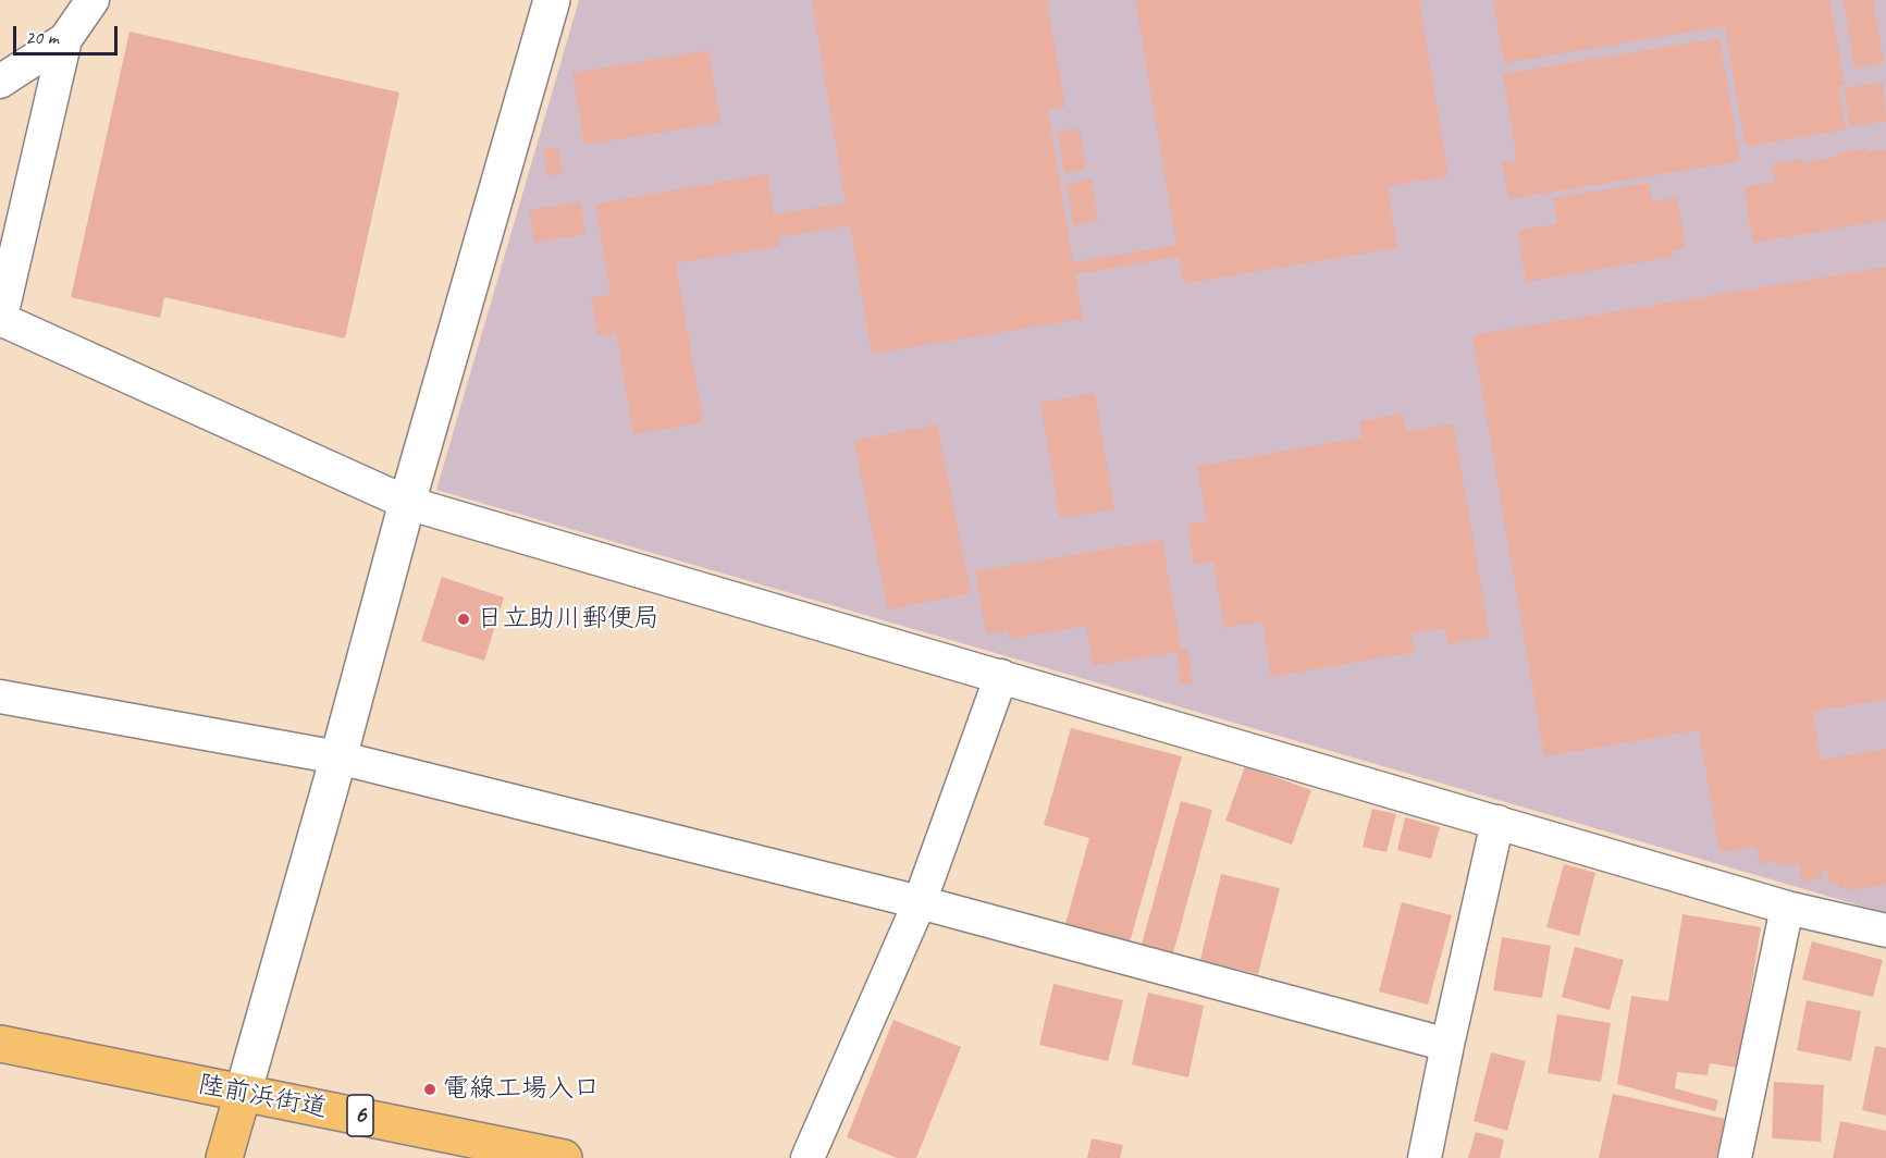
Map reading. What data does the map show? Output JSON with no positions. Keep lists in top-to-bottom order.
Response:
{
  "streets": {
    "highway": ["陸前浜街道", "6"]
  },
  "places": ["日立助川郵便局", "電線工場入口"],
  "scale_bar": "20 m"
}
